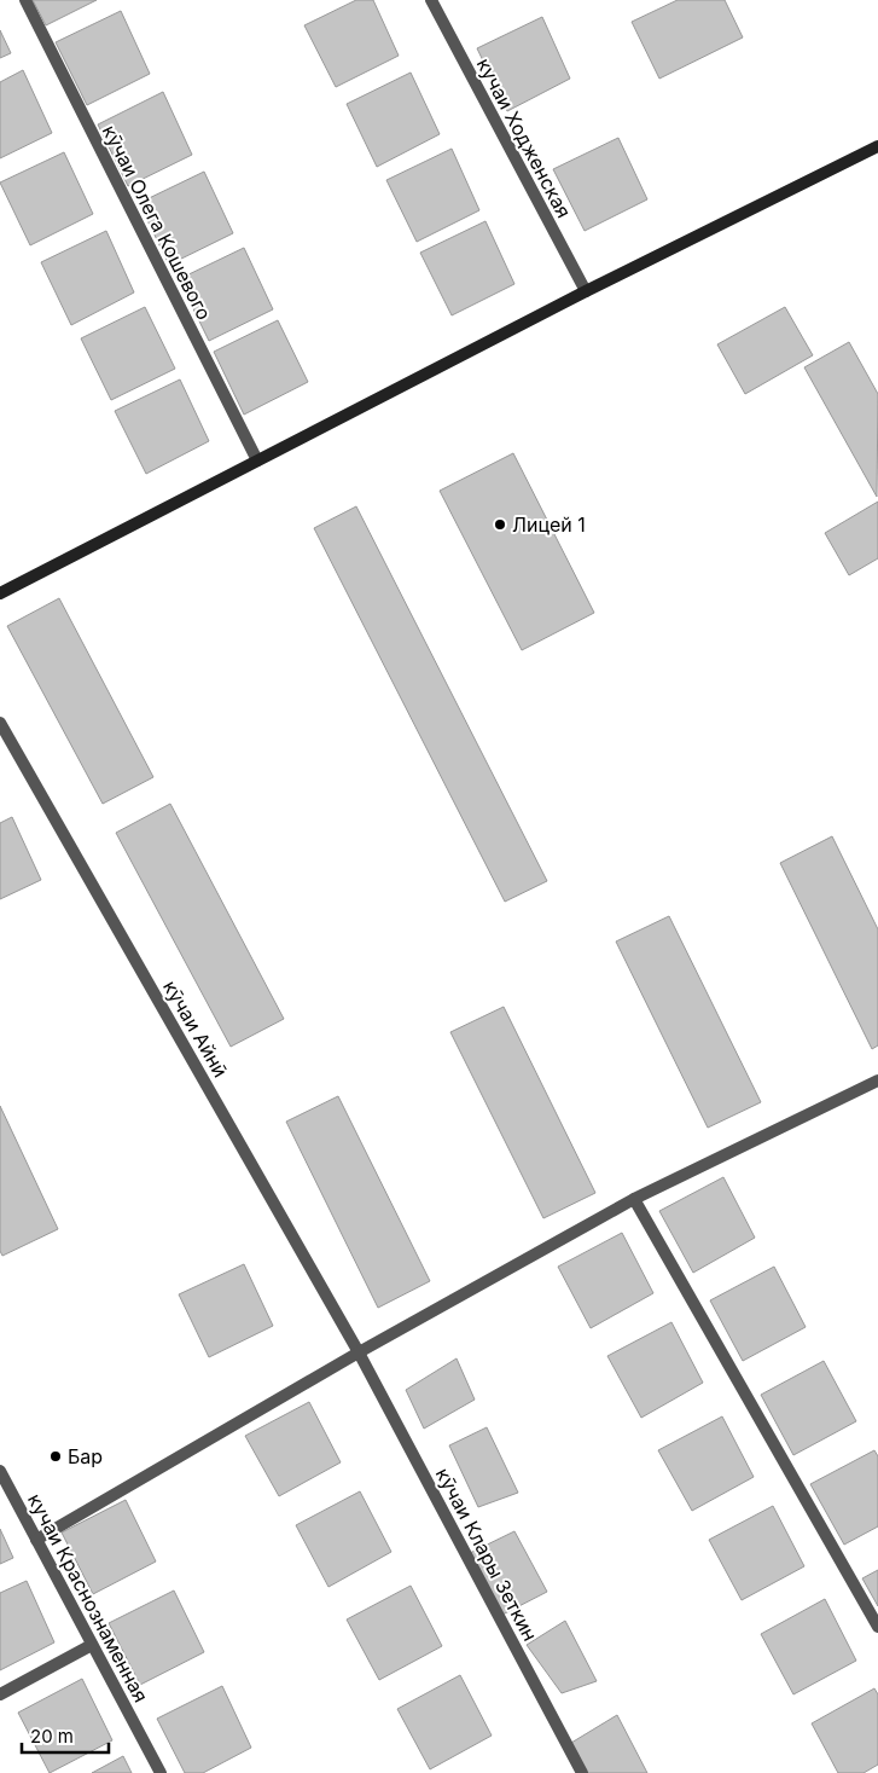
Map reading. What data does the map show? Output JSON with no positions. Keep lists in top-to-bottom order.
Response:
{
  "streets": {
    "street": [
      "кучаи Ходженская",
      "кӯчаи Олега Кошевого",
      "кӯчаи Айнӣ",
      "кӯчаи Клары Зеткин",
      "кучаи Краснознаменная"
    ]
  },
  "crossings": [
    ["кӯчаи Айнӣ", "кӯчаи Клары Зеткин"]
  ],
  "places": ["Лицей 1", "Бар"],
  "scale_bar": "20 m"
}
